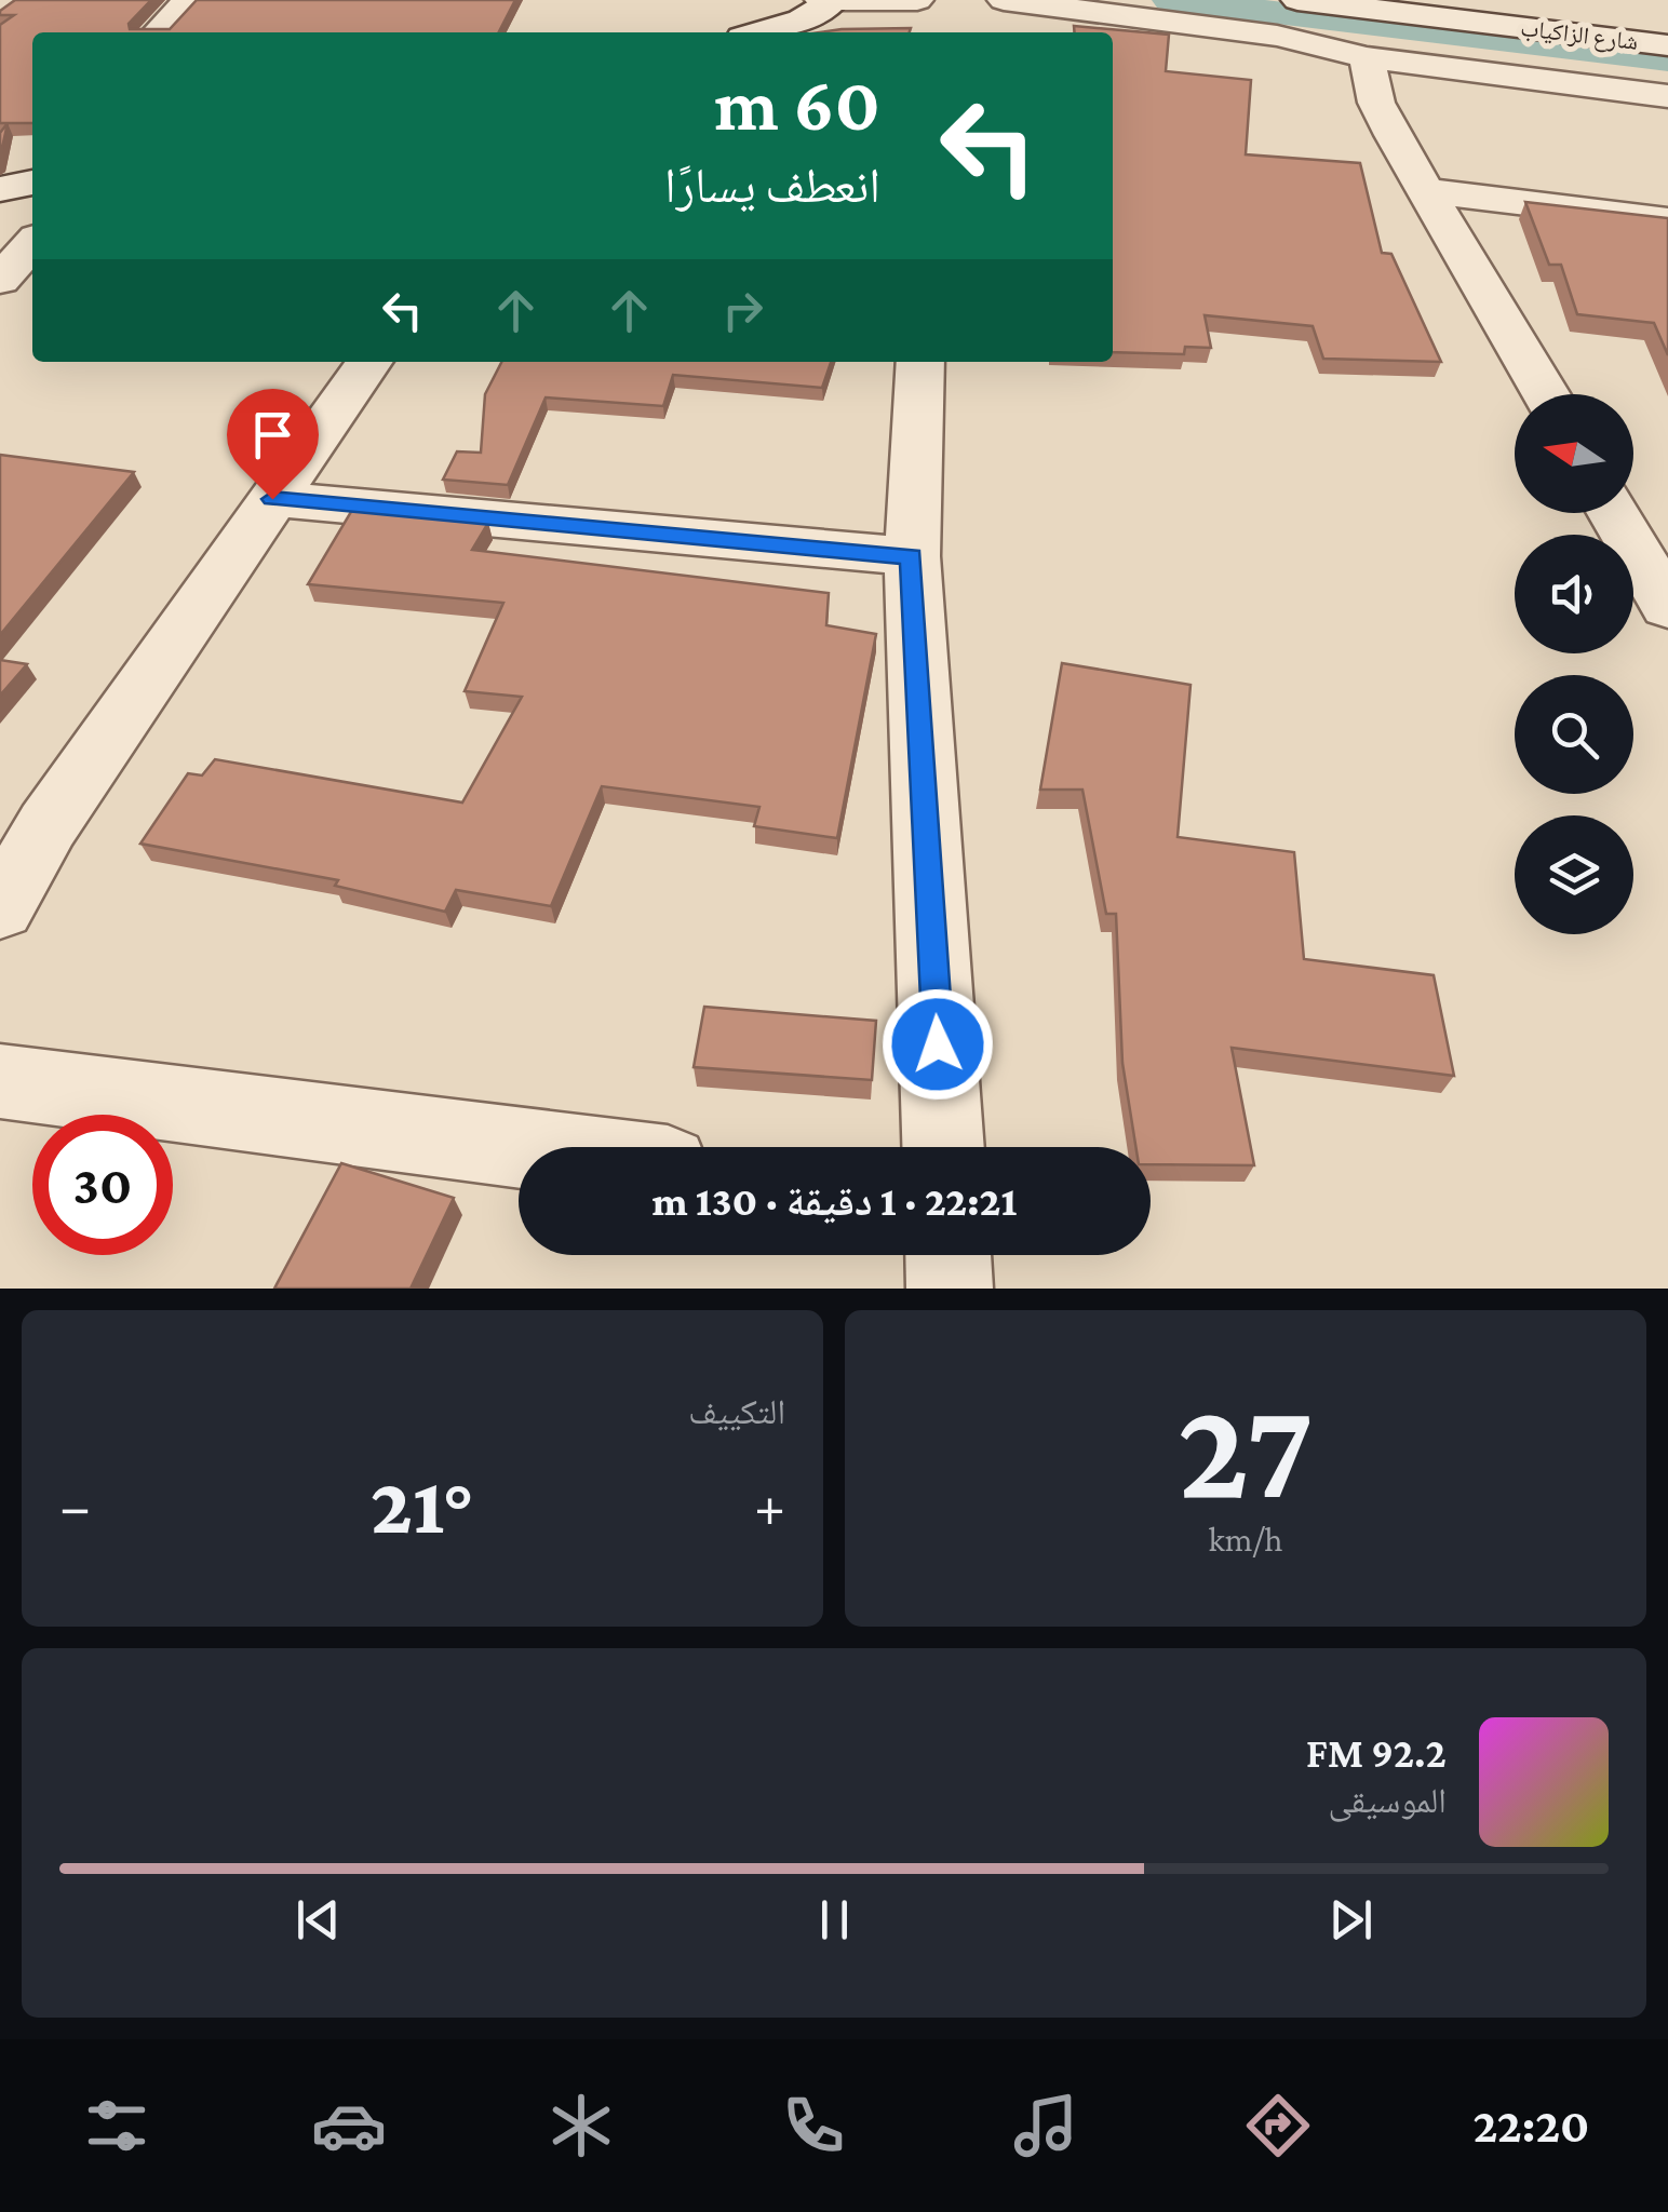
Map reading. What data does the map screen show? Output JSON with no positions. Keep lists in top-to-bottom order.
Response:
{
  "streets": {
    "street": ["شارع الزاكياب"]
  },
  "north": "left",
  "page": {
    "turn": ["60 m", "انعطف يسارًا"],
    "limit": "30",
    "trip": "22:21 · 1 دقيقة · 130 m",
    "tile": [
      ["27", "km/h"],
      "التكييف"
    ],
    "heat": ["−", "21°", "+"],
    "song": ["92.2 FM", "الموسيقى"],
    "tabs": "22:20"
  }
}
